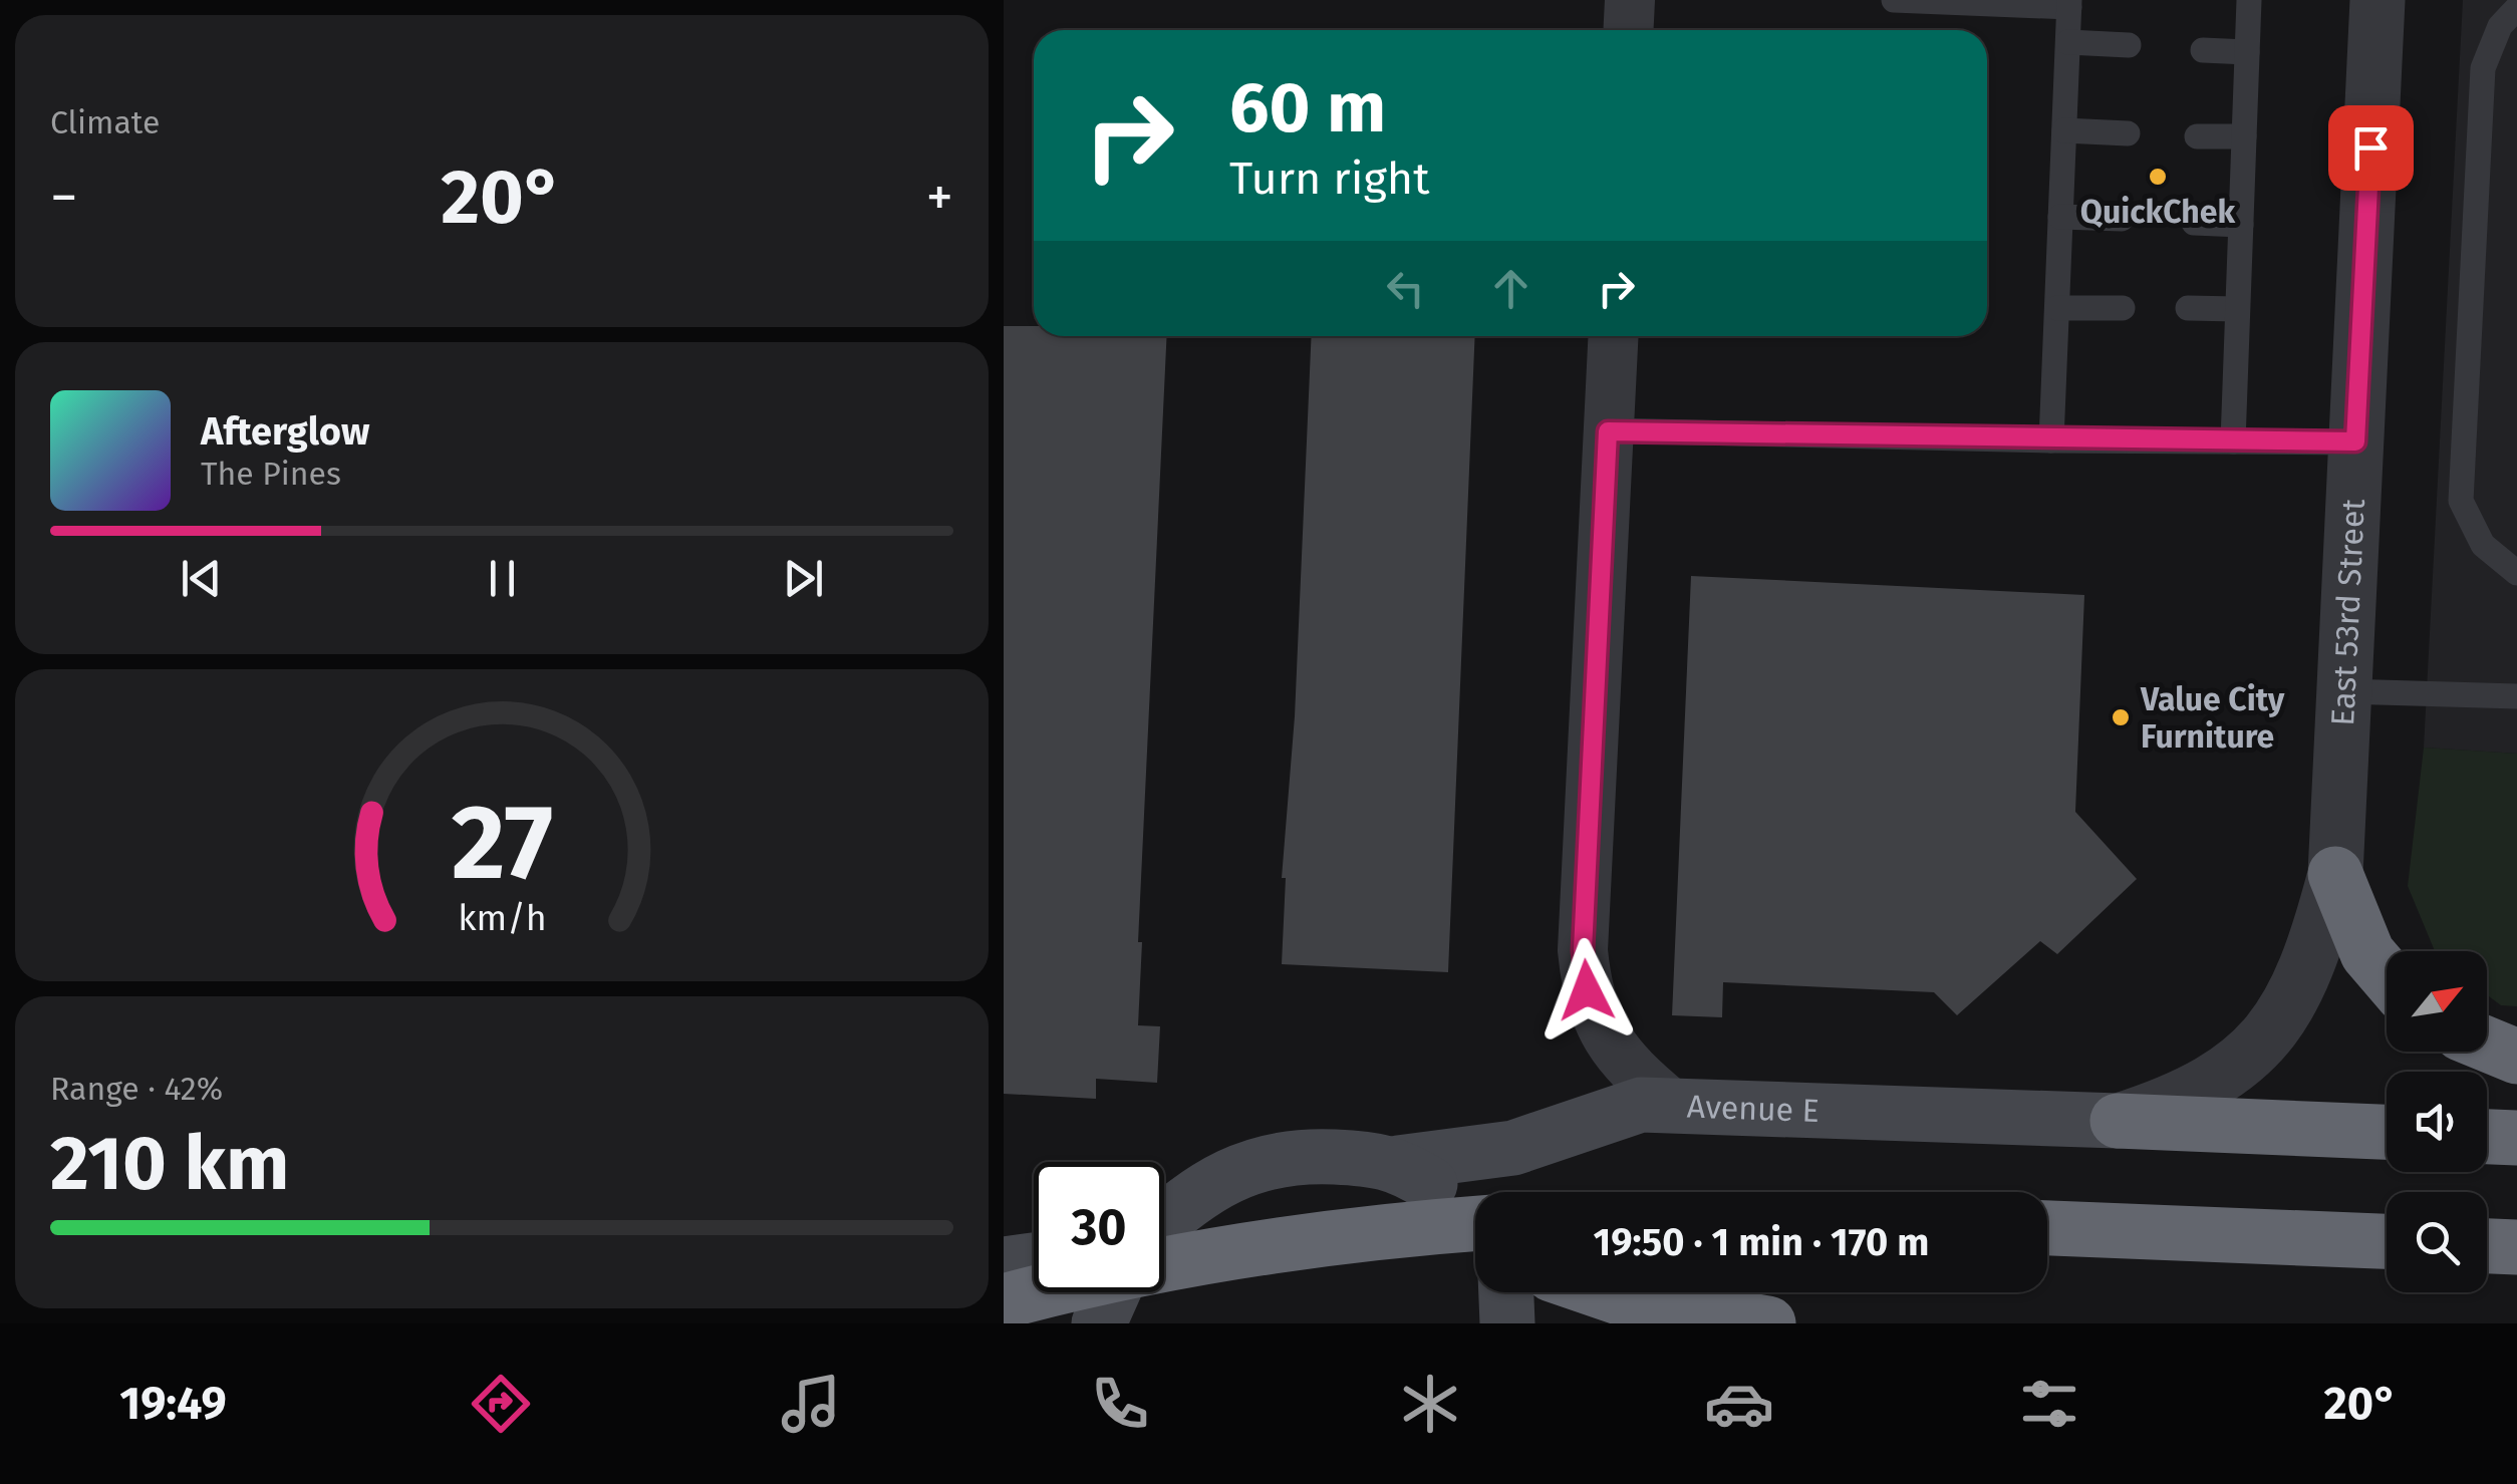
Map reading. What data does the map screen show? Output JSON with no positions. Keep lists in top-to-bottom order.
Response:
{
  "streets": {
    "main road": ["Avenue E"],
    "street": ["East 53rd Street"]
  },
  "crossings": [
    ["East 53rd Street", "Avenue E"]
  ],
  "places": ["QuickChek", "Value City Furniture"],
  "north": "top right",
  "page": {
    "tile": [
      "Climate",
      ["Range · 42%", "210 km"]
    ],
    "turn": ["60 m", "Turn right"],
    "heat": ["−", "20°", "+"],
    "song": ["Afterglow", "The Pines"],
    "limit": "30",
    "trip": "19:50 · 1 min · 170 m",
    "tabs": ["19:49", "20°"],
    "gauge": ["27", "km/h"]
  }
}
